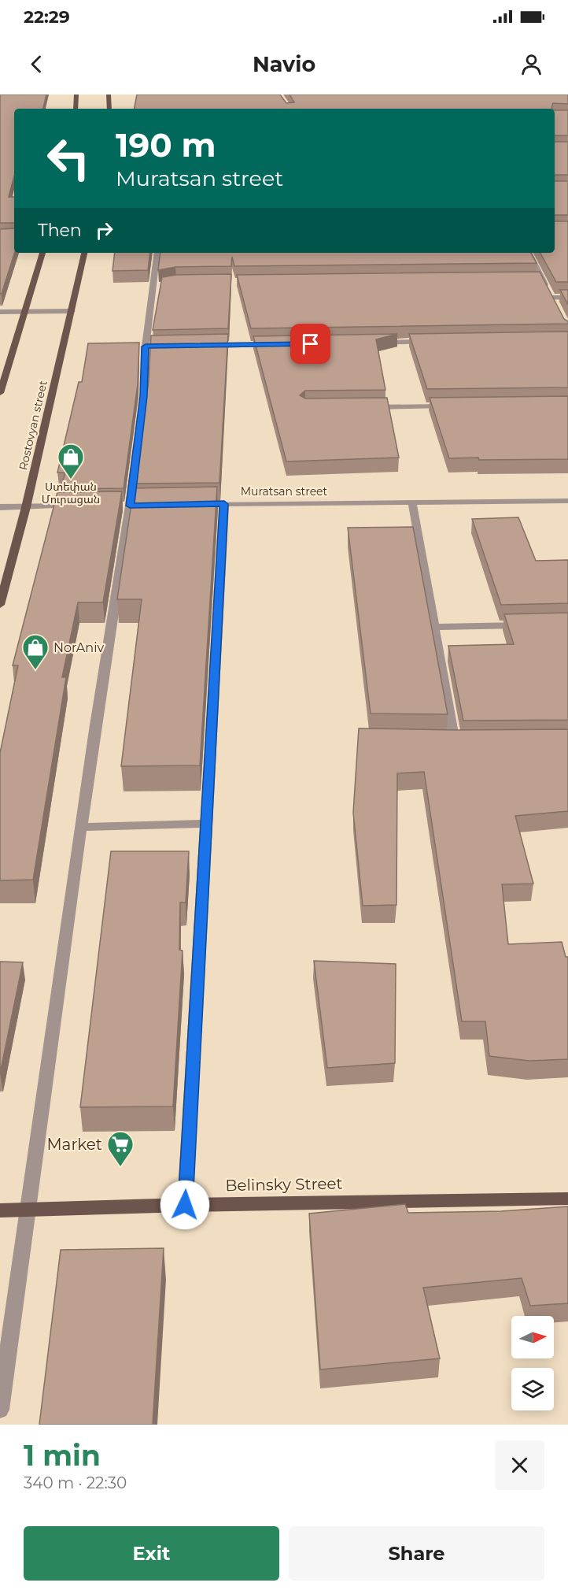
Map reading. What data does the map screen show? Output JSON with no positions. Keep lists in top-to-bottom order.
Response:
{
  "streets": {
    "main road": ["Rostovyan street", "Belinsky Street"],
    "street": ["Muratsan street"]
  },
  "places": {
    "shop": ["Ստեփան Մուրացան", "NorAniv"],
    "supermarket": ["Market"]
  },
  "north": "right",
  "page": {
    "status": "22:29",
    "header": "Navio",
    "turn": ["190 m", "Muratsan street"],
    "then": "Then",
    "heading": ["1 min", "340 m · 22:30"],
    "buttons": ["Exit", "Share"]
  }
}
